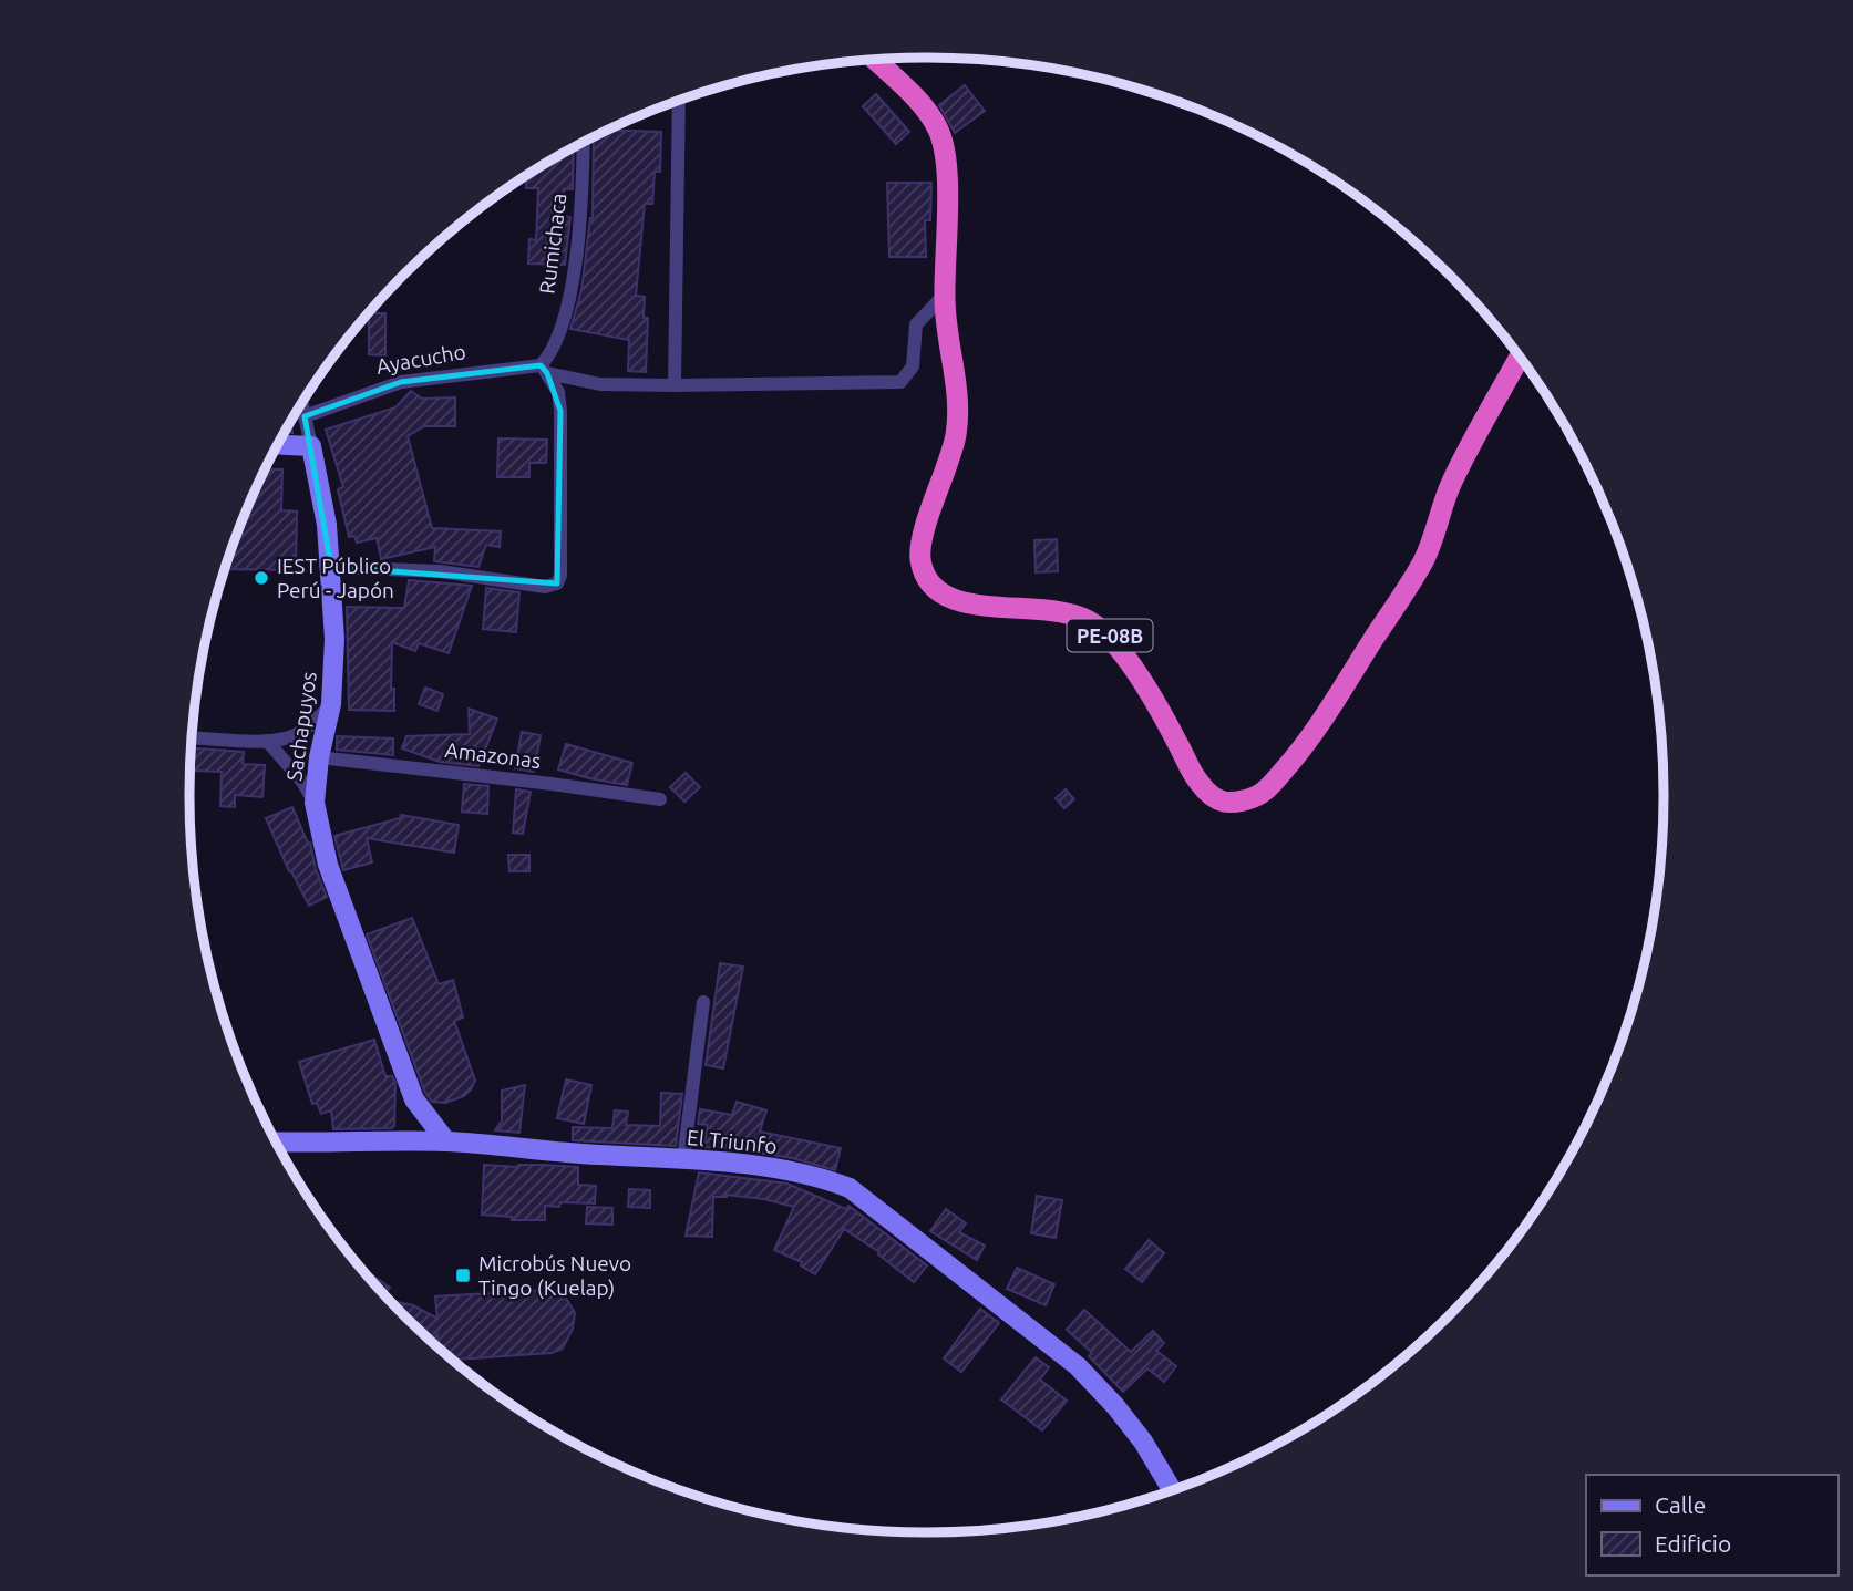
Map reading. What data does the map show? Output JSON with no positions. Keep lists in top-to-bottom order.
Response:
{
  "streets": {
    "highway": ["PE-08B"],
    "main road": ["Sachapuyos", "El Triunfo"],
    "street": ["Rumichaca", "Ayacucho", "Amazonas"]
  },
  "crossings": [
    ["Rumichaca", "Ayacucho"],
    ["Ayacucho", "PE-08B"],
    ["Ayacucho", "Sachapuyos"],
    ["Sachapuyos", "Amazonas"],
    ["Sachapuyos", "El Triunfo"]
  ],
  "places": {
    "other": ["IEST Público Perú - Japón"],
    "transit": ["Microbús Nuevo Tingo (Kuelap)"]
  },
  "legend": ["Calle", "Edificio"]
}
